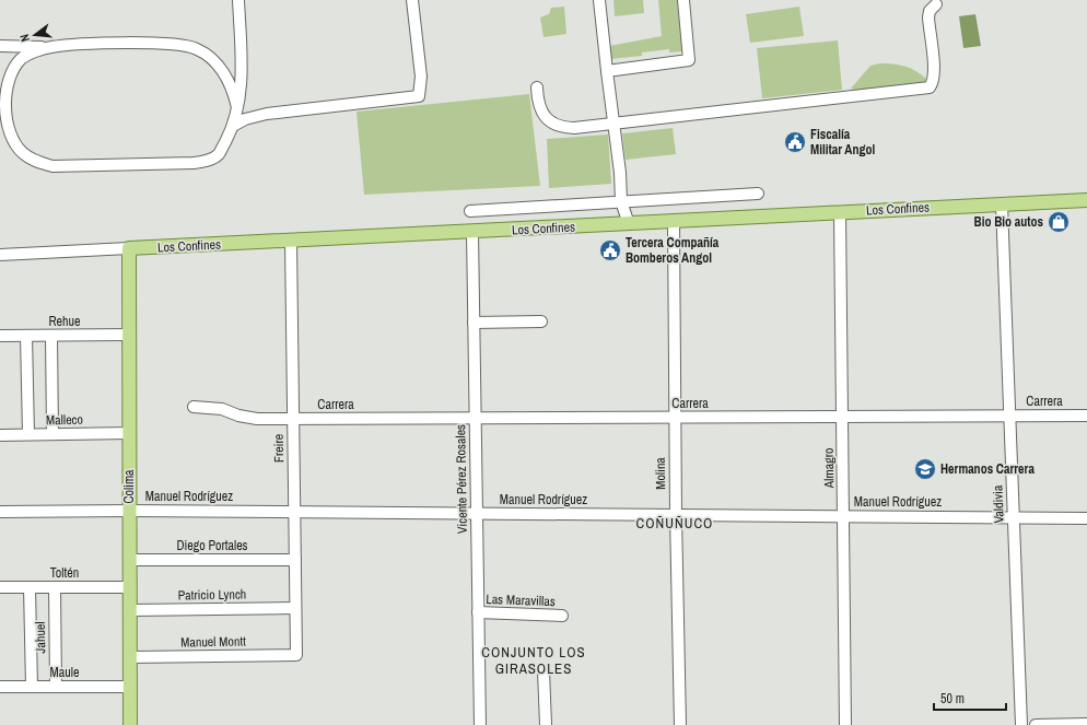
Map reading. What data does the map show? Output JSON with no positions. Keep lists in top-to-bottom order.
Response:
{
  "streets": {
    "main road": ["Los Confines", "Colima"],
    "street": [
      "Rehue",
      "Carrera",
      "Malleco",
      "Freire",
      "Almagro",
      "Molina",
      "Vicente Pérez Rosales",
      "Manuel Rodríguez",
      "Valdivia",
      "Diego Portales",
      "Toltén",
      "Patricio Lynch",
      "Las Maravillas",
      "Jahuel",
      "Manuel Montt",
      "Maule"
    ]
  },
  "crossings": [
    ["Los Confines", "Freire"],
    ["Los Confines", "Almagro"],
    ["Los Confines", "Molina"],
    ["Los Confines", "Vicente Pérez Rosales"],
    ["Los Confines", "Colima"],
    ["Los Confines", "Valdivia"],
    ["Rehue", "Colima"],
    ["Carrera", "Freire"],
    ["Carrera", "Almagro"],
    ["Carrera", "Molina"],
    ["Carrera", "Vicente Pérez Rosales"],
    ["Carrera", "Valdivia"],
    ["Malleco", "Colima"],
    ["Freire", "Manuel Rodríguez"],
    ["Freire", "Diego Portales"],
    ["Freire", "Patricio Lynch"],
    ["Freire", "Manuel Montt"],
    ["Almagro", "Manuel Rodríguez"],
    ["Molina", "Manuel Rodríguez"],
    ["Vicente Pérez Rosales", "Manuel Rodríguez"],
    ["Vicente Pérez Rosales", "Las Maravillas"],
    ["Colima", "Manuel Rodríguez"],
    ["Colima", "Diego Portales"],
    ["Colima", "Toltén"],
    ["Colima", "Patricio Lynch"],
    ["Colima", "Manuel Montt"],
    ["Colima", "Maule"],
    ["Manuel Rodríguez", "Valdivia"],
    ["Toltén", "Jahuel"],
    ["Jahuel", "Maule"]
  ],
  "districts": ["COÑUÑUCO", "CONJUNTO LOS GIRASOLES"],
  "places": {
    "public building": ["Fiscalía Militar Angol", "Tercera Compañía Bomberos Angol"],
    "shop": ["Bio Bio autos"],
    "school or university": ["Hermanos Carrera"]
  },
  "scale_bar": "50 m",
  "north": "left"
}
